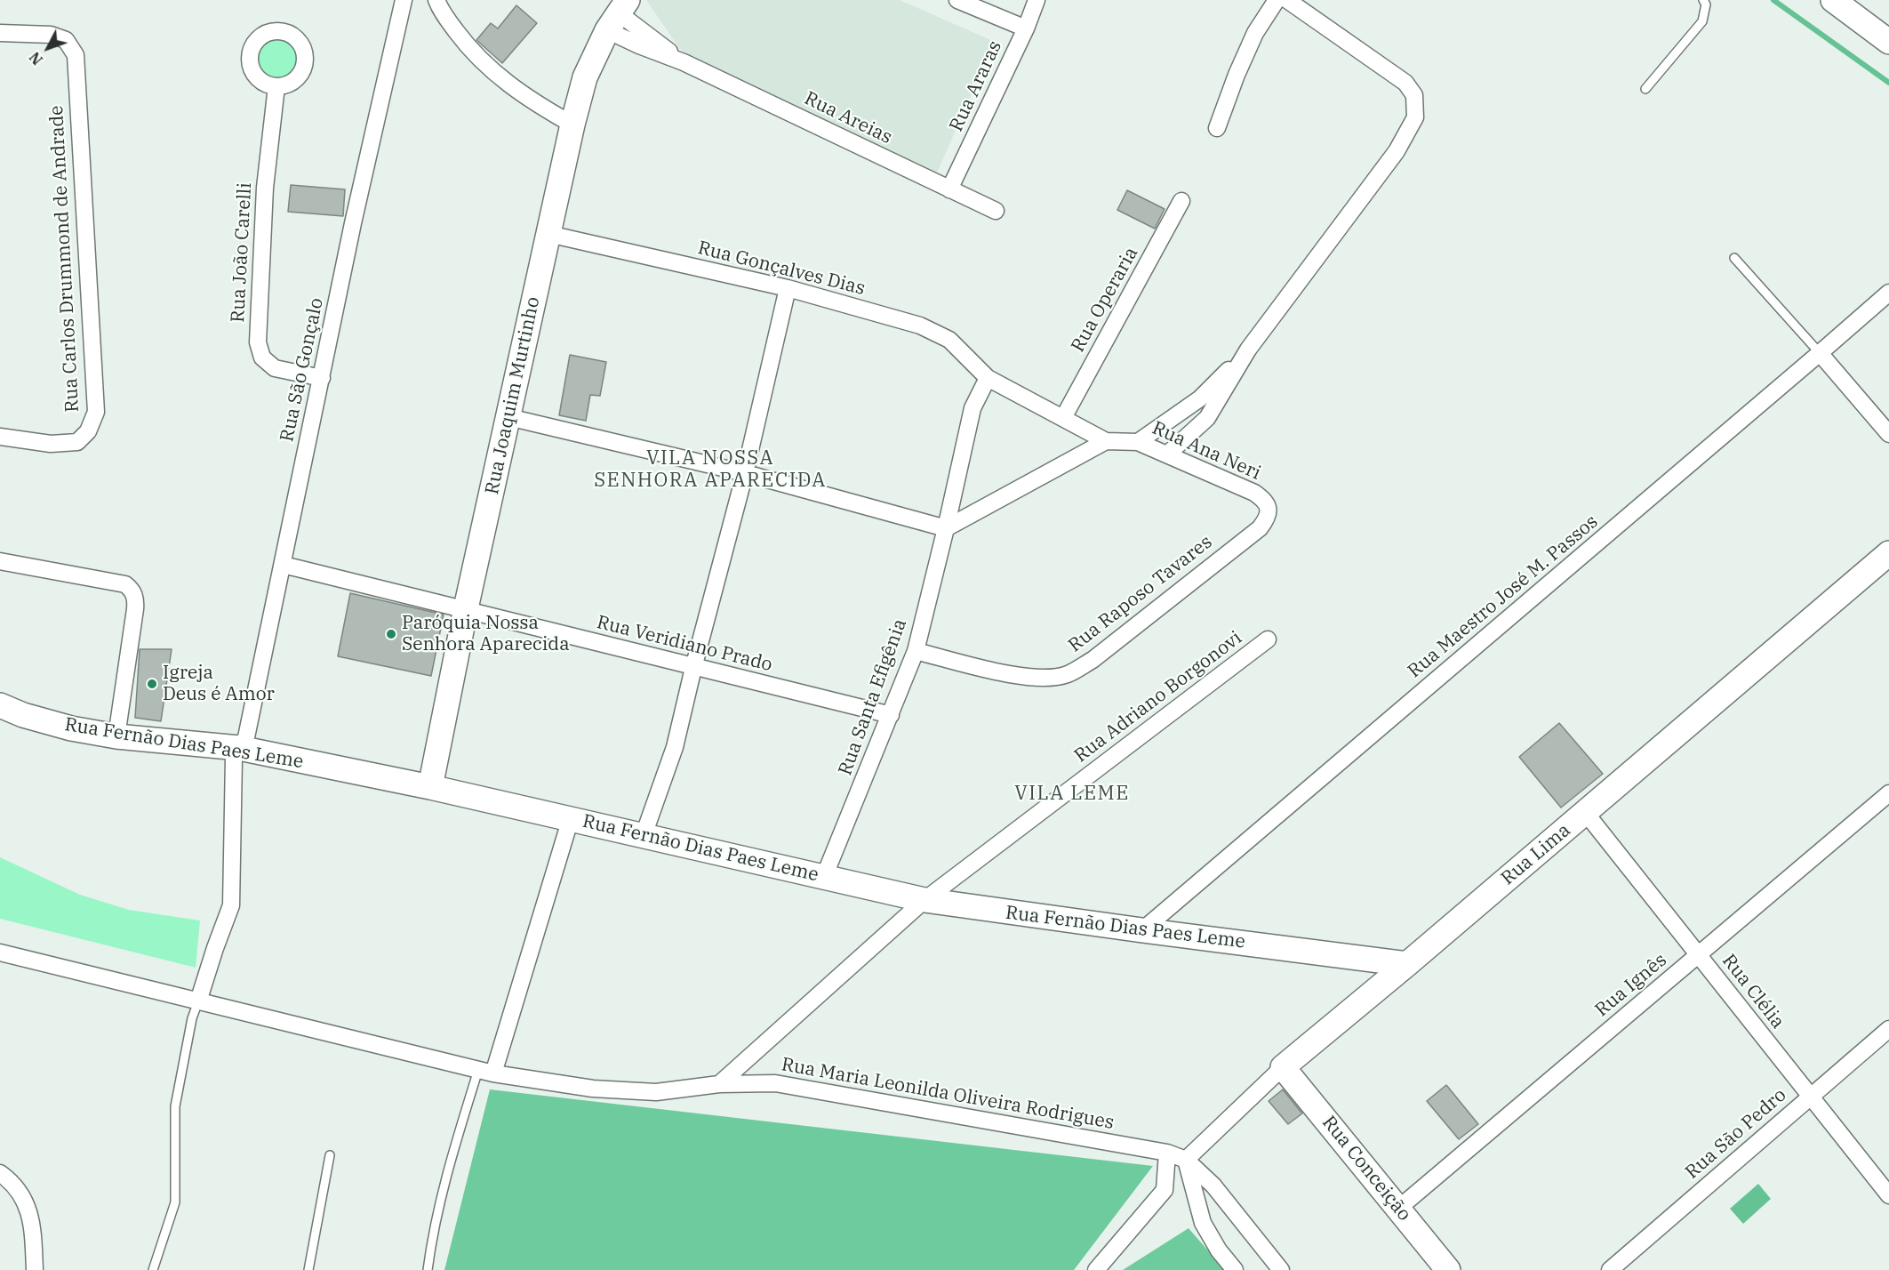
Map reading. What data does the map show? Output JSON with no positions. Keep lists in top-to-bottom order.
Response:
{
  "streets": {
    "main road": [
      "Rua Joaquim Murtinho",
      "Rua Fernão Dias Paes Leme",
      "Rua Lima",
      "Rua Conceição"
    ],
    "street": [
      "Rua Araras",
      "Rua Areias",
      "Rua João Carelli",
      "Rua Carlos Drummond de Andrade",
      "Rua Gonçalves Dias",
      "Rua Operaria",
      "Rua São Gonçalo",
      "Rua Ana Neri",
      "Rua Raposo Tavares",
      "Rua Maestro José M. Passos",
      "Rua Veridiano Prado",
      "Rua Santa Efigênia",
      "Rua Adriano Borgonovi",
      "Rua Ignês",
      "Rua Clélia",
      "Rua Maria Leonilda Oliveira Rodrigues",
      "Rua São Pedro"
    ]
  },
  "crossings": [
    ["Rua Araras", "Rua Areias"],
    ["Rua Areias", "Rua Joaquim Murtinho"],
    ["Rua João Carelli", "Rua São Gonçalo"],
    ["Rua Gonçalves Dias", "Rua Joaquim Murtinho"],
    ["Rua Gonçalves Dias", "Rua Ana Neri"],
    ["Rua Gonçalves Dias", "Rua Santa Efigênia"],
    ["Rua Operaria", "Rua Ana Neri"],
    ["Rua São Gonçalo", "Rua Veridiano Prado"],
    ["Rua São Gonçalo", "Rua Fernão Dias Paes Leme"],
    ["Rua São Gonçalo", "Rua Maria Leonilda Oliveira Rodrigues"],
    ["Rua Joaquim Murtinho", "Rua Veridiano Prado"],
    ["Rua Joaquim Murtinho", "Rua Fernão Dias Paes Leme"],
    ["Rua Ana Neri", "Rua Raposo Tavares"],
    ["Rua Ana Neri", "Rua Santa Efigênia"],
    ["Rua Raposo Tavares", "Rua Santa Efigênia"],
    ["Rua Maestro José M. Passos", "Rua Fernão Dias Paes Leme"],
    ["Rua Veridiano Prado", "Rua Santa Efigênia"],
    ["Rua Santa Efigênia", "Rua Fernão Dias Paes Leme"],
    ["Rua Adriano Borgonovi", "Rua Fernão Dias Paes Leme"],
    ["Rua Adriano Borgonovi", "Rua Maria Leonilda Oliveira Rodrigues"],
    ["Rua Fernão Dias Paes Leme", "Rua Lima"],
    ["Rua Lima", "Rua Clélia"],
    ["Rua Lima", "Rua Maria Leonilda Oliveira Rodrigues"],
    ["Rua Lima", "Rua Conceição"],
    ["Rua Ignês", "Rua Clélia"],
    ["Rua Ignês", "Rua Conceição"],
    ["Rua Clélia", "Rua São Pedro"]
  ],
  "districts": ["VILA NOSSA SENHORA APARECIDA", "VILA LEME"],
  "places": ["Paróquia Nossa Senhora Aparecida", "Igreja Deus é Amor"],
  "north": "bottom left"
}
